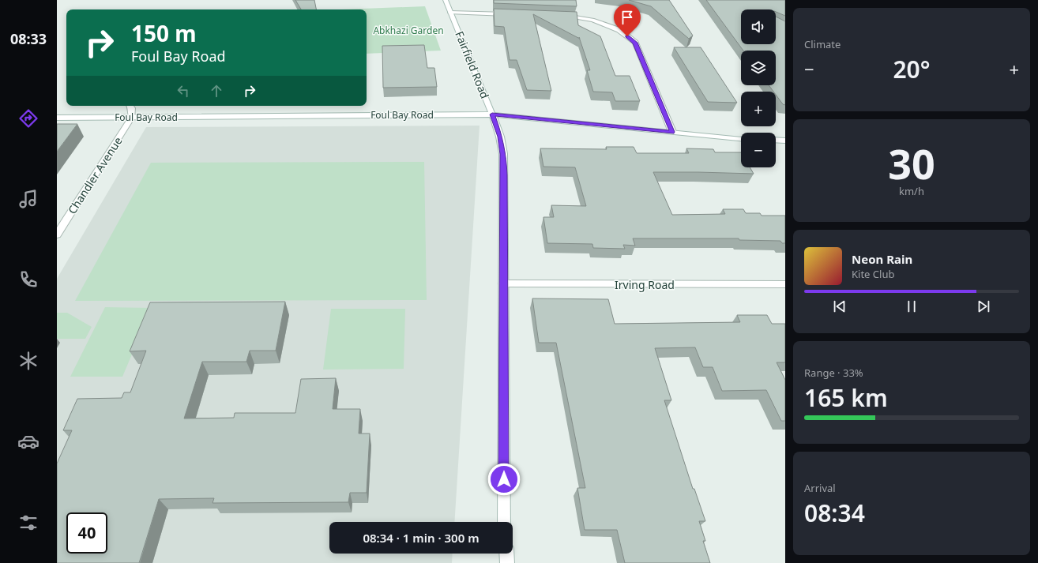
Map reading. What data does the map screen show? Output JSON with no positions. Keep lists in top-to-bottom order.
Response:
{
  "streets": {
    "street": [
      "Fairfield Road",
      "Foul Bay Road",
      "Chandler Avenue",
      "Irving Road"
    ]
  },
  "crossings": [
    ["Fairfield Road", "Foul Bay Road"],
    ["Fairfield Road", "Irving Road"],
    ["Foul Bay Road", "Chandler Avenue"]
  ],
  "parks": ["Abkhazi Garden"],
  "page": {
    "tabs": "08:33",
    "tile": [
      "Climate",
      ["30", "km/h"],
      ["Range · 33%", "165 km"],
      ["Arrival", "08:34"]
    ],
    "map_buttons": ["+", "−"],
    "turn": ["150 m", "Foul Bay Road"],
    "heat": ["−", "20°", "+"],
    "song": ["Neon Rain", "Kite Club"],
    "limit": "40",
    "trip": "08:34 · 1 min · 300 m"
  }
}
